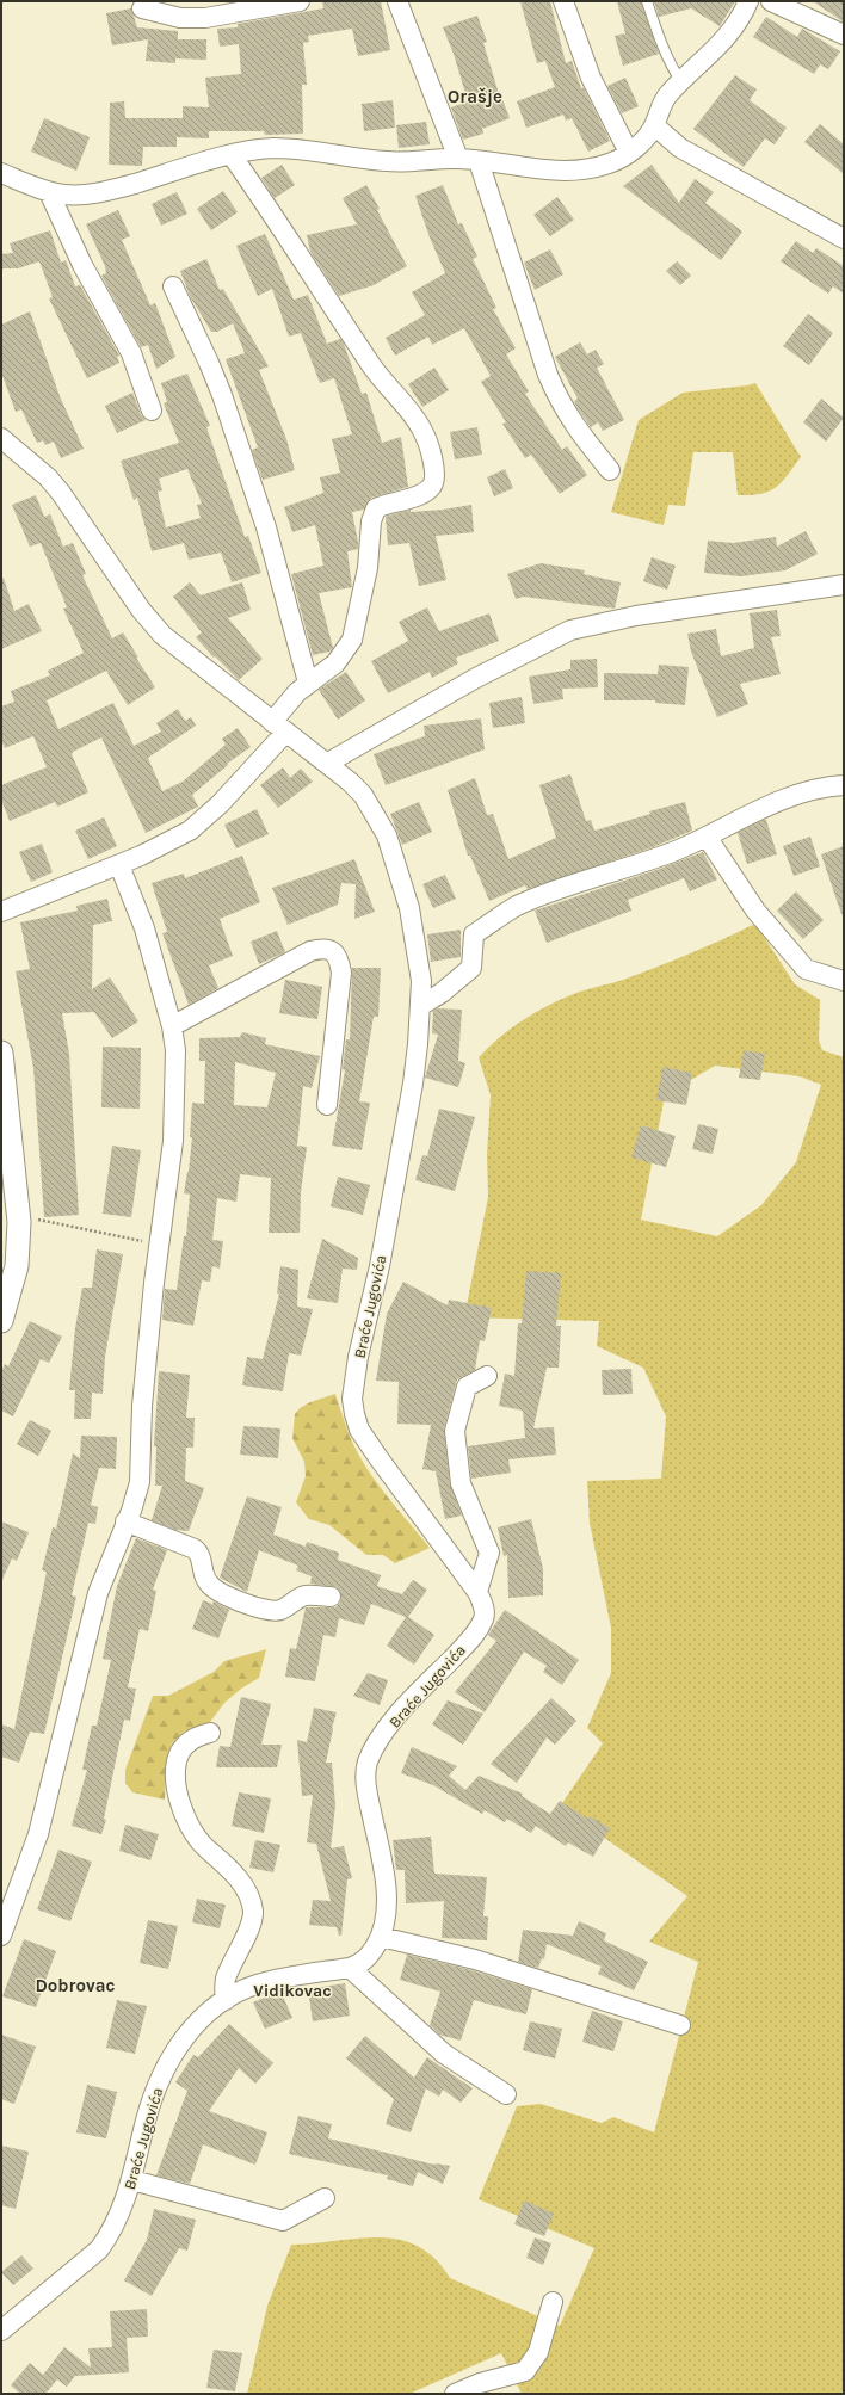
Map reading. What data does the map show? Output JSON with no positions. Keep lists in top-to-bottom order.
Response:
{
  "streets": {
    "street": ["Braće Jugovića"]
  },
  "districts": ["Orašje", "Dobrovac", "Vidikovac"]
}
